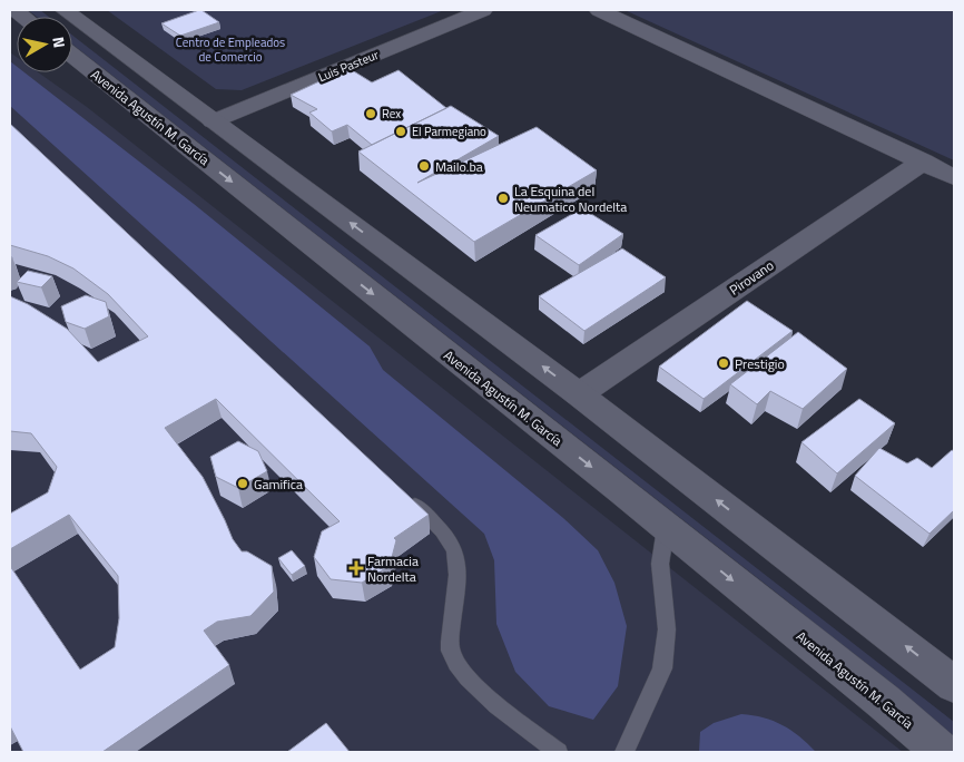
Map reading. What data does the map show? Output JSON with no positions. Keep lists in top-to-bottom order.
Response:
{
  "streets": {
    "main road": ["Luis Pasteur", "Avenida Agustín M. García", "Pirovano"]
  },
  "parks": ["Centro de Empleados de Comercio"],
  "places": {
    "other": [
      "Rex",
      "El Parmegiano",
      "Mailo.ba",
      "La Esquina del Neumatico Nordelta",
      "Prestigio",
      "Gamifica"
    ],
    "health": ["Farmacia Nordelta"]
  },
  "north": "right"
}
